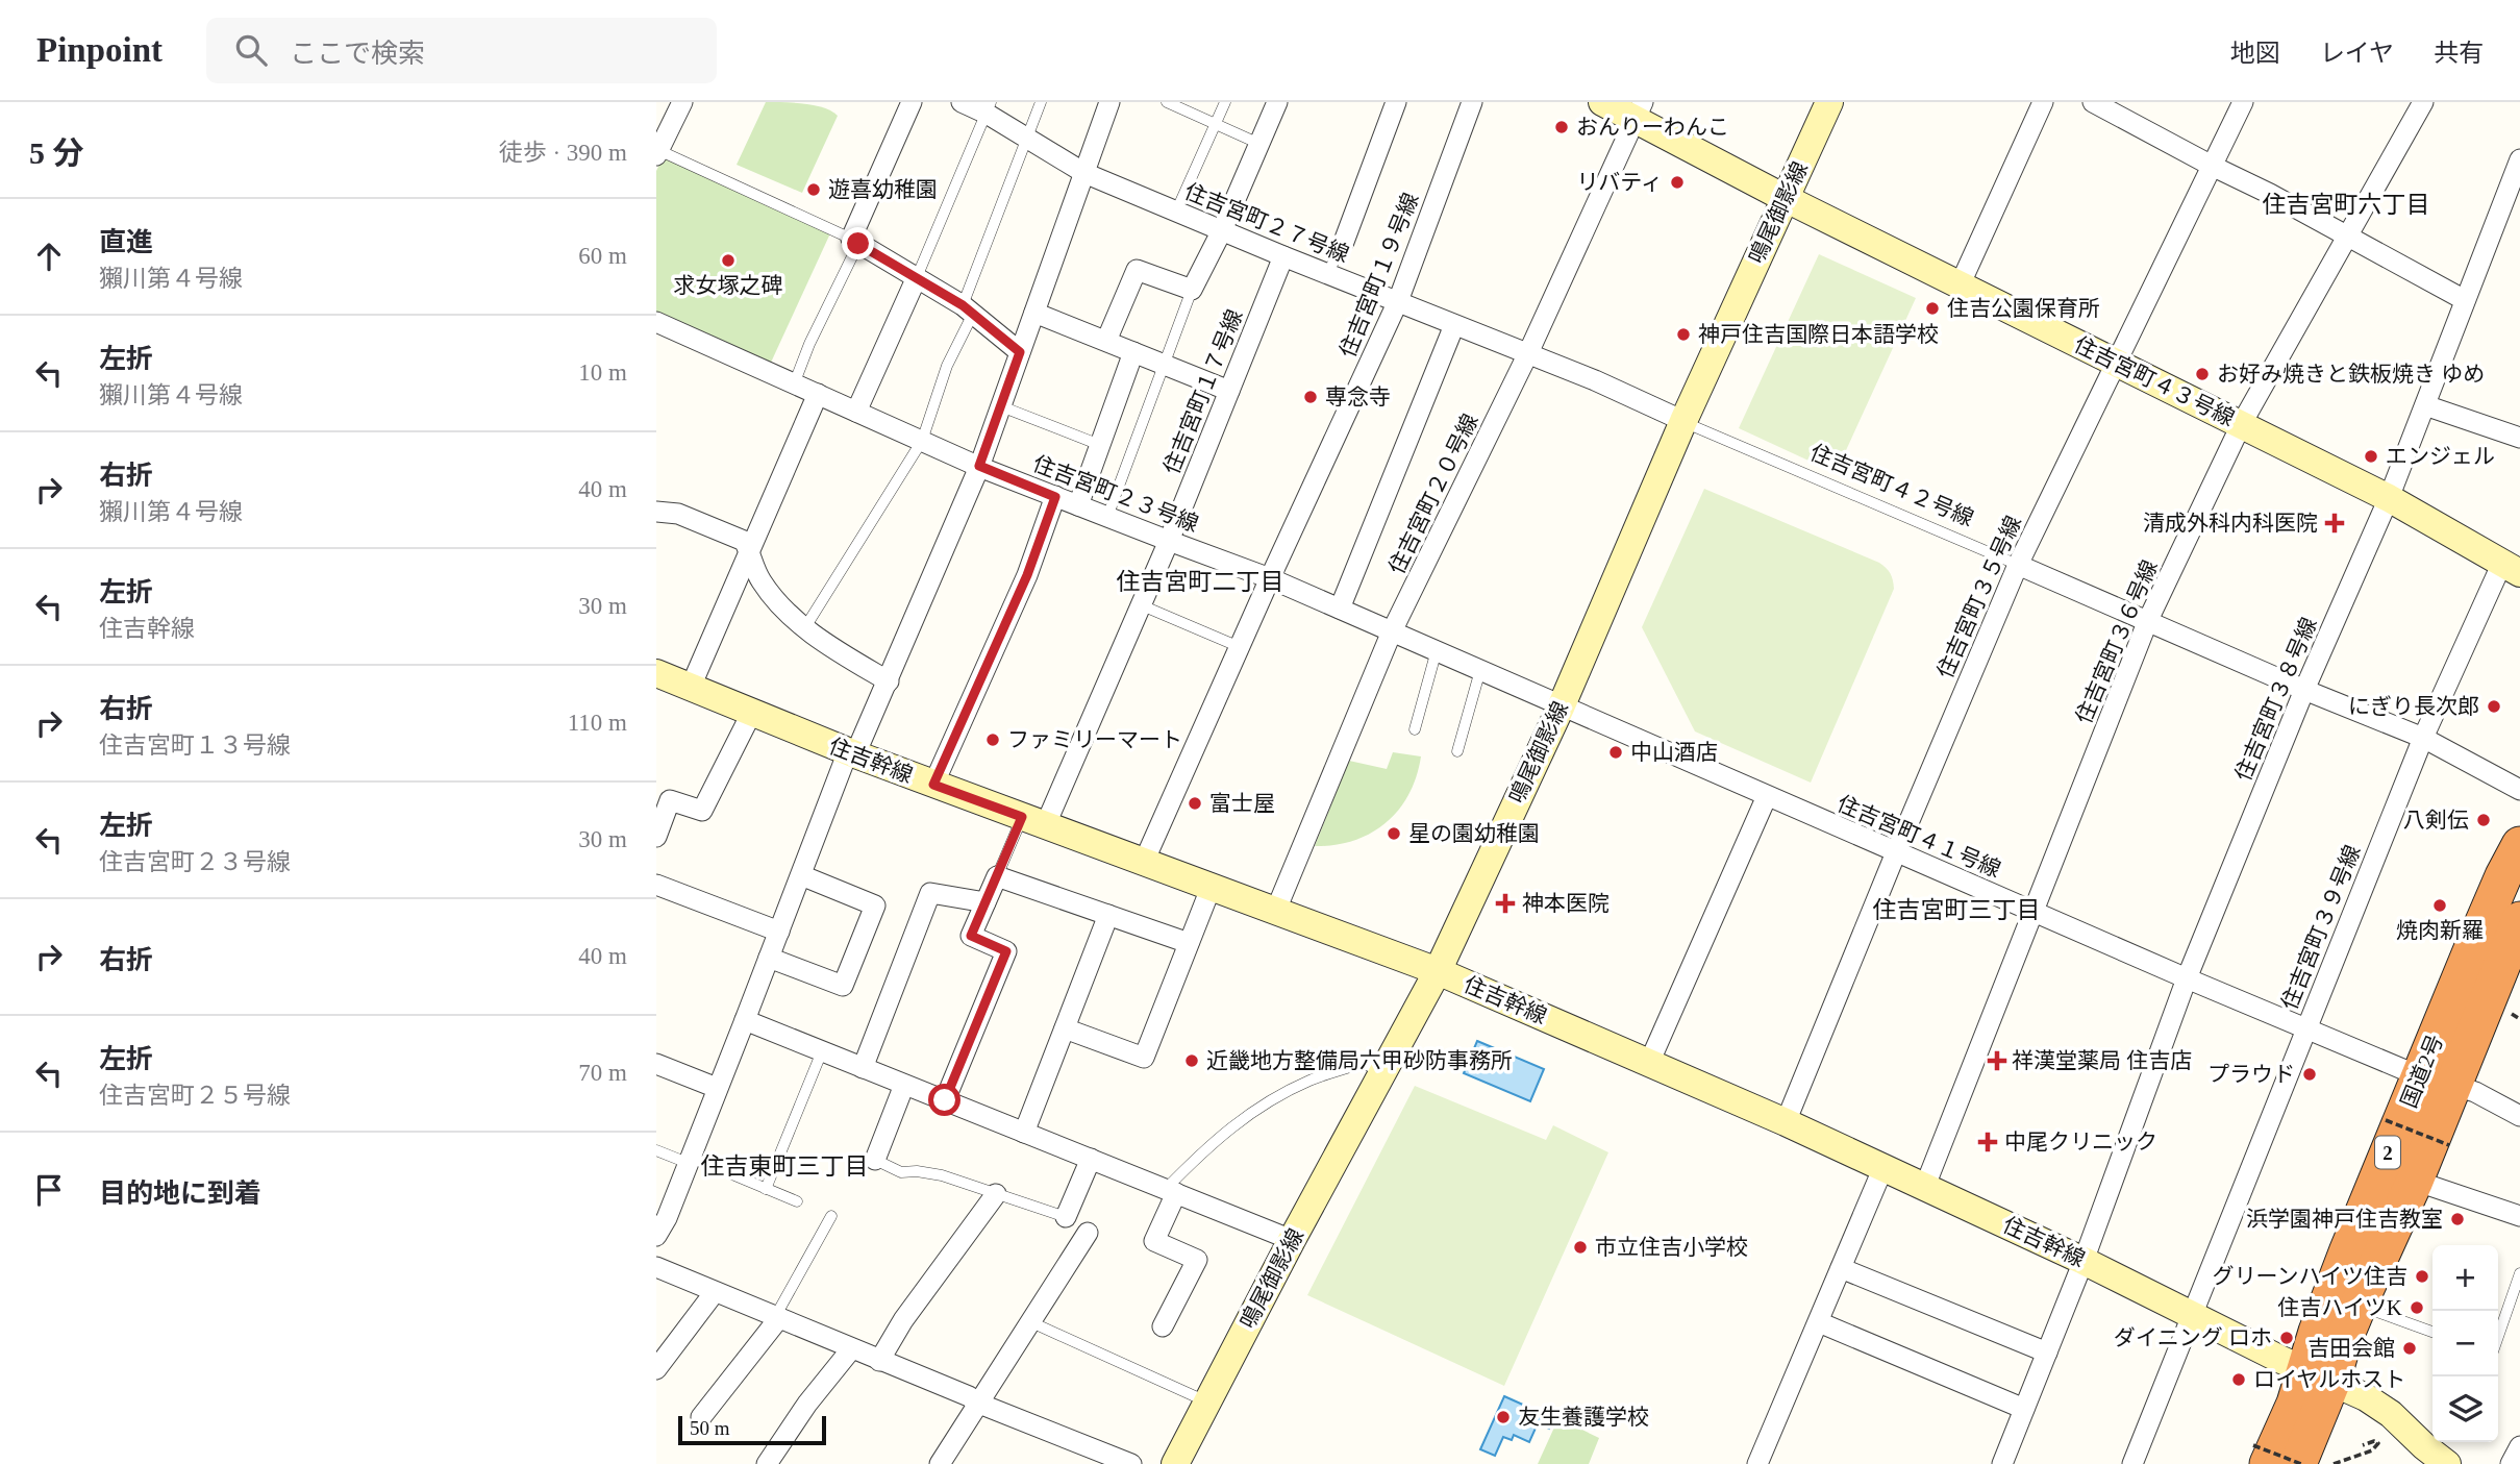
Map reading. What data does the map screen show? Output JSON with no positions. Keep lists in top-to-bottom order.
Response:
{
  "streets": {
    "highway": ["国道2号", "2"],
    "street": [
      "鳴尾御影線",
      "住吉宮町２７号線",
      "住吉宮町１９号線",
      "住吉宮町４３号線",
      "住吉宮町１７号線",
      "住吉宮町４２号線",
      "住吉宮町２３号線",
      "住吉宮町２０号線",
      "住吉宮町３５号線",
      "住吉宮町３６号線",
      "住吉宮町３８号線",
      "住吉幹線",
      "住吉宮町４１号線",
      "住吉宮町３９号線"
    ]
  },
  "crossings": [
    ["鳴尾御影線", "住吉宮町２７号線"],
    ["鳴尾御影線", "住吉宮町４３号線"],
    ["鳴尾御影線", "住吉宮町４２号線"],
    ["鳴尾御影線", "住吉宮町２３号線"],
    ["鳴尾御影線", "住吉幹線"],
    ["鳴尾御影線", "住吉宮町４１号線"],
    ["住吉宮町２７号線", "住吉宮町１９号線"],
    ["住吉宮町２７号線", "住吉宮町１７号線"],
    ["住吉宮町２７号線", "住吉宮町４２号線"],
    ["住吉宮町２７号線", "住吉宮町２０号線"],
    ["住吉宮町１９号線", "住吉宮町２３号線"],
    ["住吉宮町１９号線", "住吉幹線"],
    ["住吉宮町４３号線", "住吉宮町２０号線"],
    ["住吉宮町４３号線", "住吉宮町３５号線"],
    ["住吉宮町４３号線", "住吉宮町３６号線"],
    ["住吉宮町４３号線", "住吉宮町３８号線"],
    ["住吉宮町４３号線", "住吉宮町３９号線"],
    ["住吉宮町１７号線", "住吉宮町２３号線"],
    ["住吉宮町１７号線", "住吉幹線"],
    ["住吉宮町４２号線", "住吉宮町３５号線"],
    ["住吉宮町４２号線", "住吉宮町３６号線"],
    ["住吉宮町４２号線", "住吉宮町３８号線"],
    ["住吉宮町４２号線", "住吉宮町３９号線"],
    ["住吉宮町２３号線", "住吉宮町２０号線"],
    ["住吉宮町２３号線", "住吉宮町４１号線"],
    ["住吉宮町２０号線", "住吉幹線"],
    ["住吉宮町３５号線", "住吉幹線"],
    ["住吉宮町３５号線", "住吉宮町４１号線"],
    ["住吉宮町３６号線", "住吉幹線"],
    ["住吉宮町３６号線", "住吉宮町４１号線"],
    ["住吉宮町３８号線", "住吉幹線"],
    ["住吉宮町３８号線", "住吉宮町４１号線"],
    ["住吉幹線", "住吉宮町３９号線"],
    ["住吉幹線", "国道2号"],
    ["住吉宮町４１号線", "住吉宮町３９号線"],
    ["住吉宮町４１号線", "国道2号"]
  ],
  "districts": [
    "住吉宮町六丁目",
    "住吉宮町二丁目",
    "住吉宮町三丁目",
    "住吉東町三丁目"
  ],
  "places": {
    "other": [
      "おんりーわんこ",
      "リバティ",
      "遊喜幼稚園",
      "求女塚之碑",
      "住吉公園保育所",
      "神戸住吉国際日本語学校",
      "お好み焼きと鉄板焼き ゆめ",
      "専念寺",
      "エンジェル",
      "にぎり長次郎",
      "ファミリーマート",
      "中山酒店",
      "富士屋",
      "八剣伝",
      "星の園幼稚園",
      "焼肉新羅",
      "近畿地方整備局六甲砂防事務所",
      "プラウド",
      "浜学園神戸住吉教室",
      "市立住吉小学校",
      "グリーンハイツ住吉",
      "住吉ハイツK",
      "ダイニング ロホ",
      "吉田会館",
      "ロイヤルホスト",
      "友生養護学校"
    ],
    "health": [
      "清成外科内科医院",
      "神本医院",
      "祥漢堂薬局 住吉店",
      "中尾クリニック"
    ]
  },
  "scale_bar": "50 m",
  "page": {
    "header": "Pinpoint",
    "search": "ここで検索",
    "nav": ["地図", "レイヤ", "共有"],
    "heading": ["5 分", "徒歩 · 390 m"],
    "list": [
      ["直進", "獺川第４号線", "60 m"],
      ["左折", "獺川第４号線", "10 m"],
      ["右折", "獺川第４号線", "40 m"],
      ["左折", "住吉幹線", "30 m"],
      ["右折", "住吉宮町１３号線", "110 m"],
      ["左折", "住吉宮町２３号線", "30 m"],
      ["右折", "40 m"],
      ["左折", "住吉宮町２５号線", "70 m"],
      "目的地に到着"
    ],
    "map_buttons": ["+", "−"],
    "scale": "50 m"
  }
}
